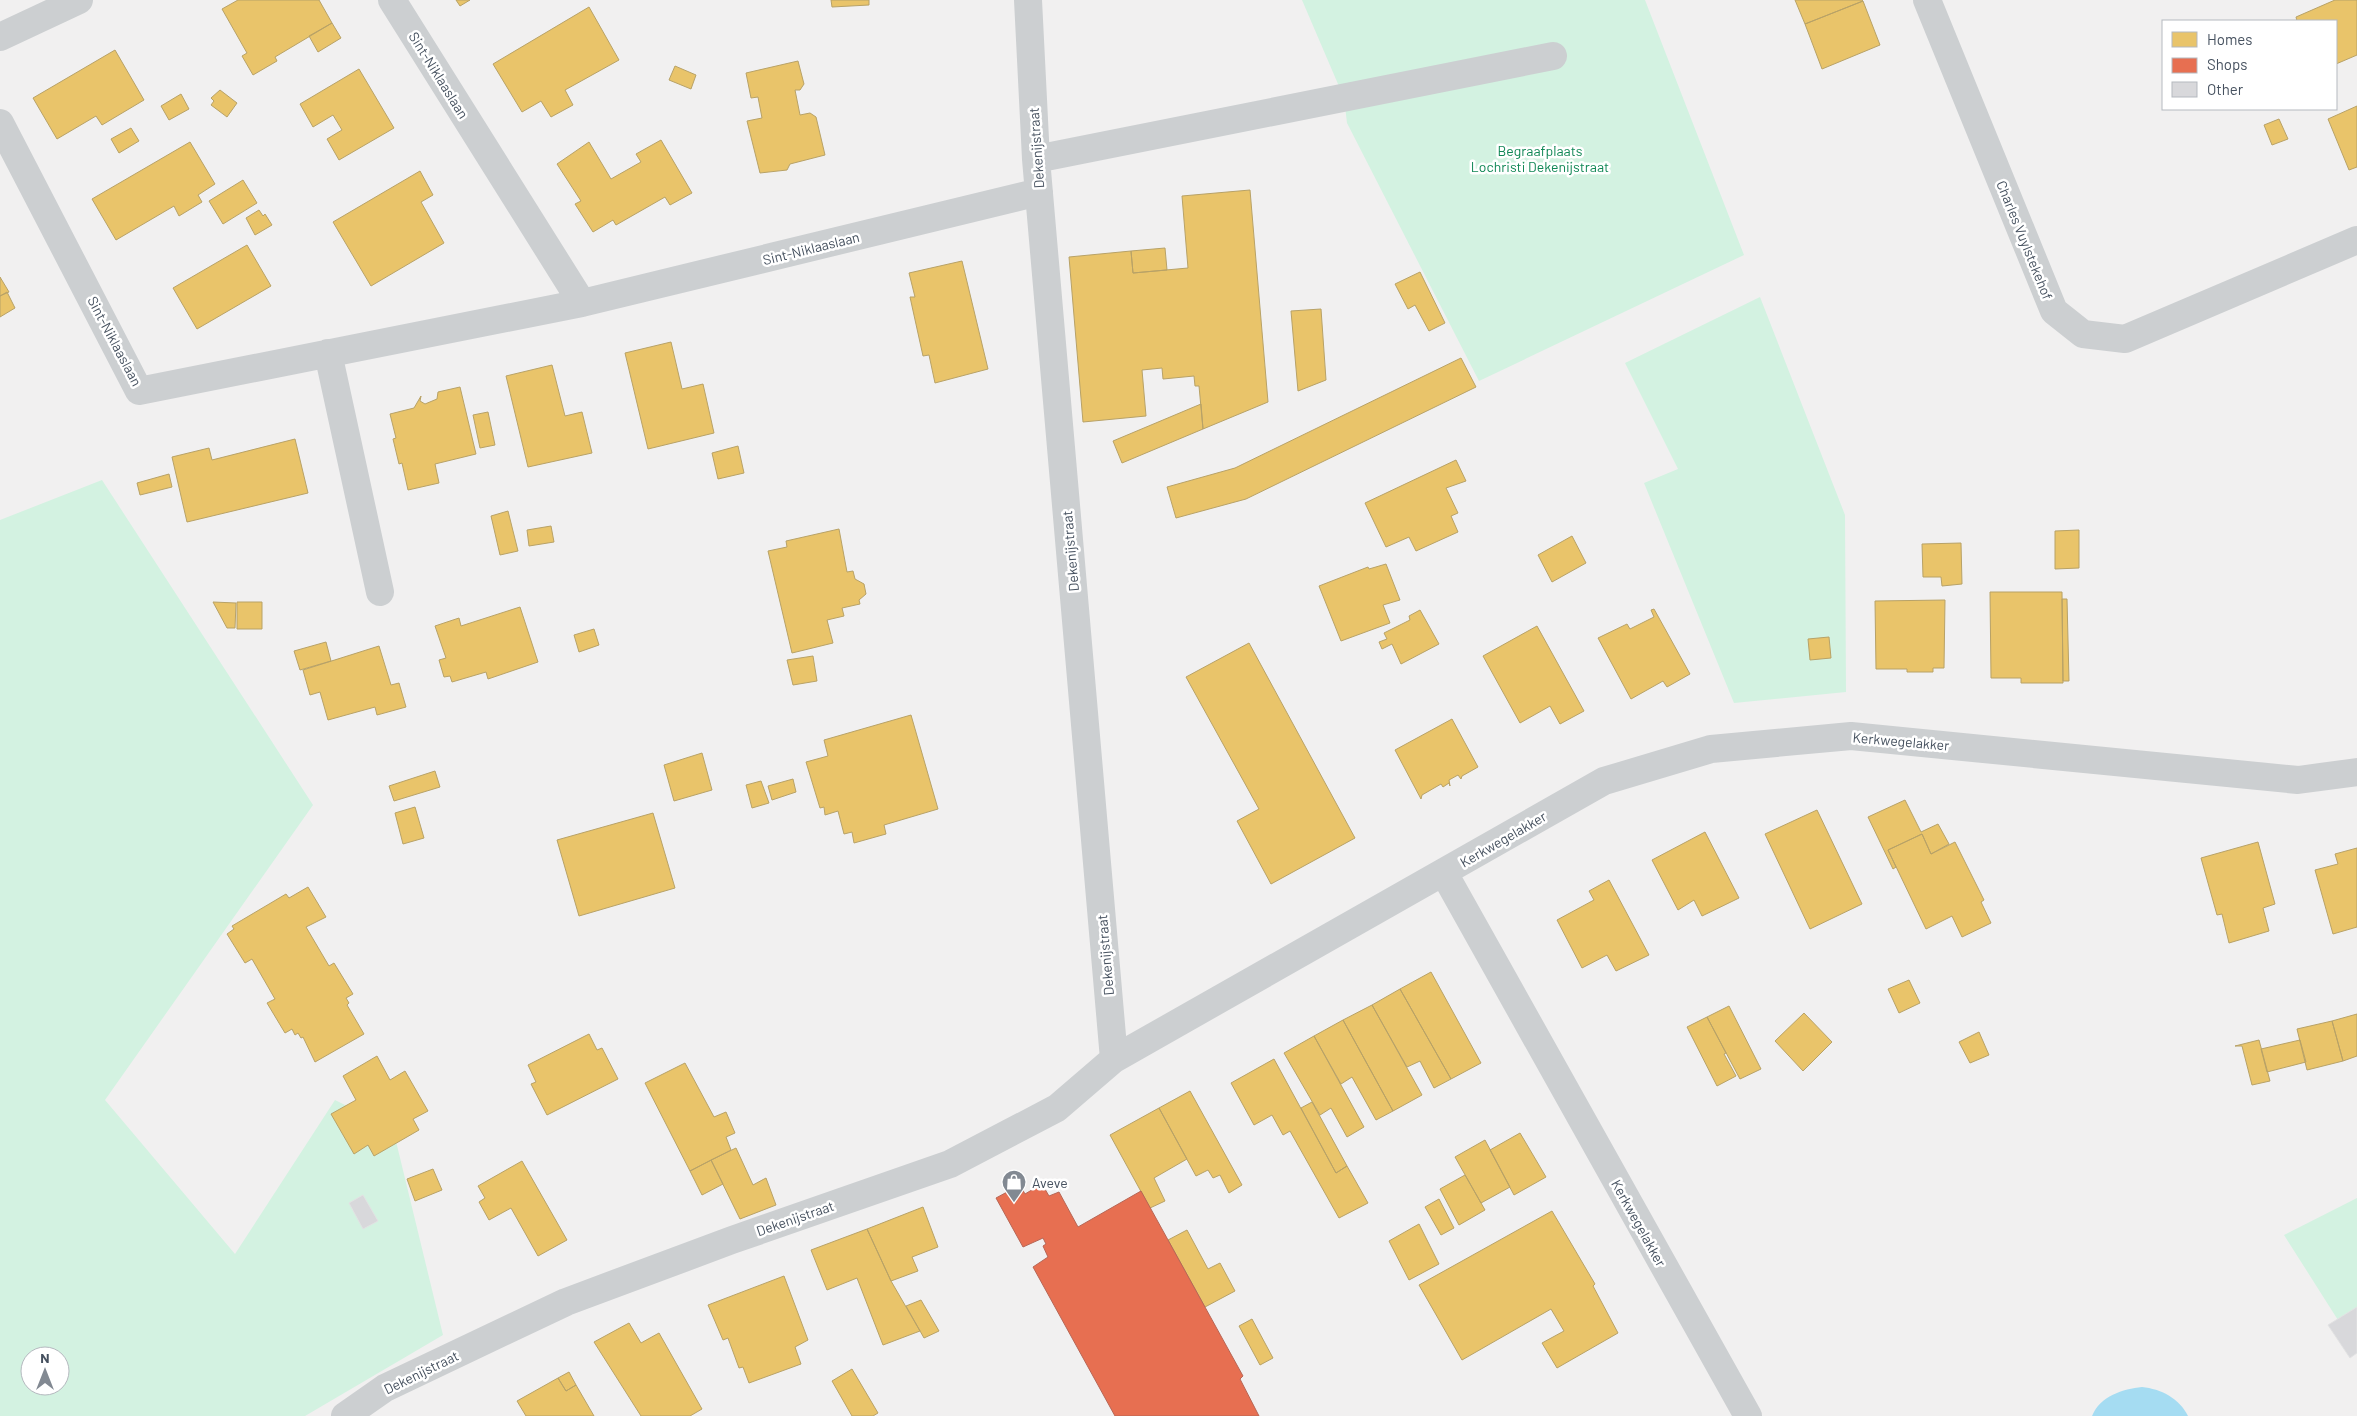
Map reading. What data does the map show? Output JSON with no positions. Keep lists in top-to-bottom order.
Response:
{
  "streets": {
    "street": [
      "Sint-Niklaaslaan",
      "Dekenijstraat",
      "Charles Vuylstekehof",
      "Kerkwegelakker"
    ]
  },
  "crossings": [
    ["Sint-Niklaaslaan", "Dekenijstraat"],
    ["Dekenijstraat", "Kerkwegelakker"]
  ],
  "parks": ["Begraafplaats Lochristi Dekenijstraat"],
  "places": {
    "shop": ["Aveve"]
  },
  "legend": ["Homes", "Shops", "Other"],
  "north": "top"
}
